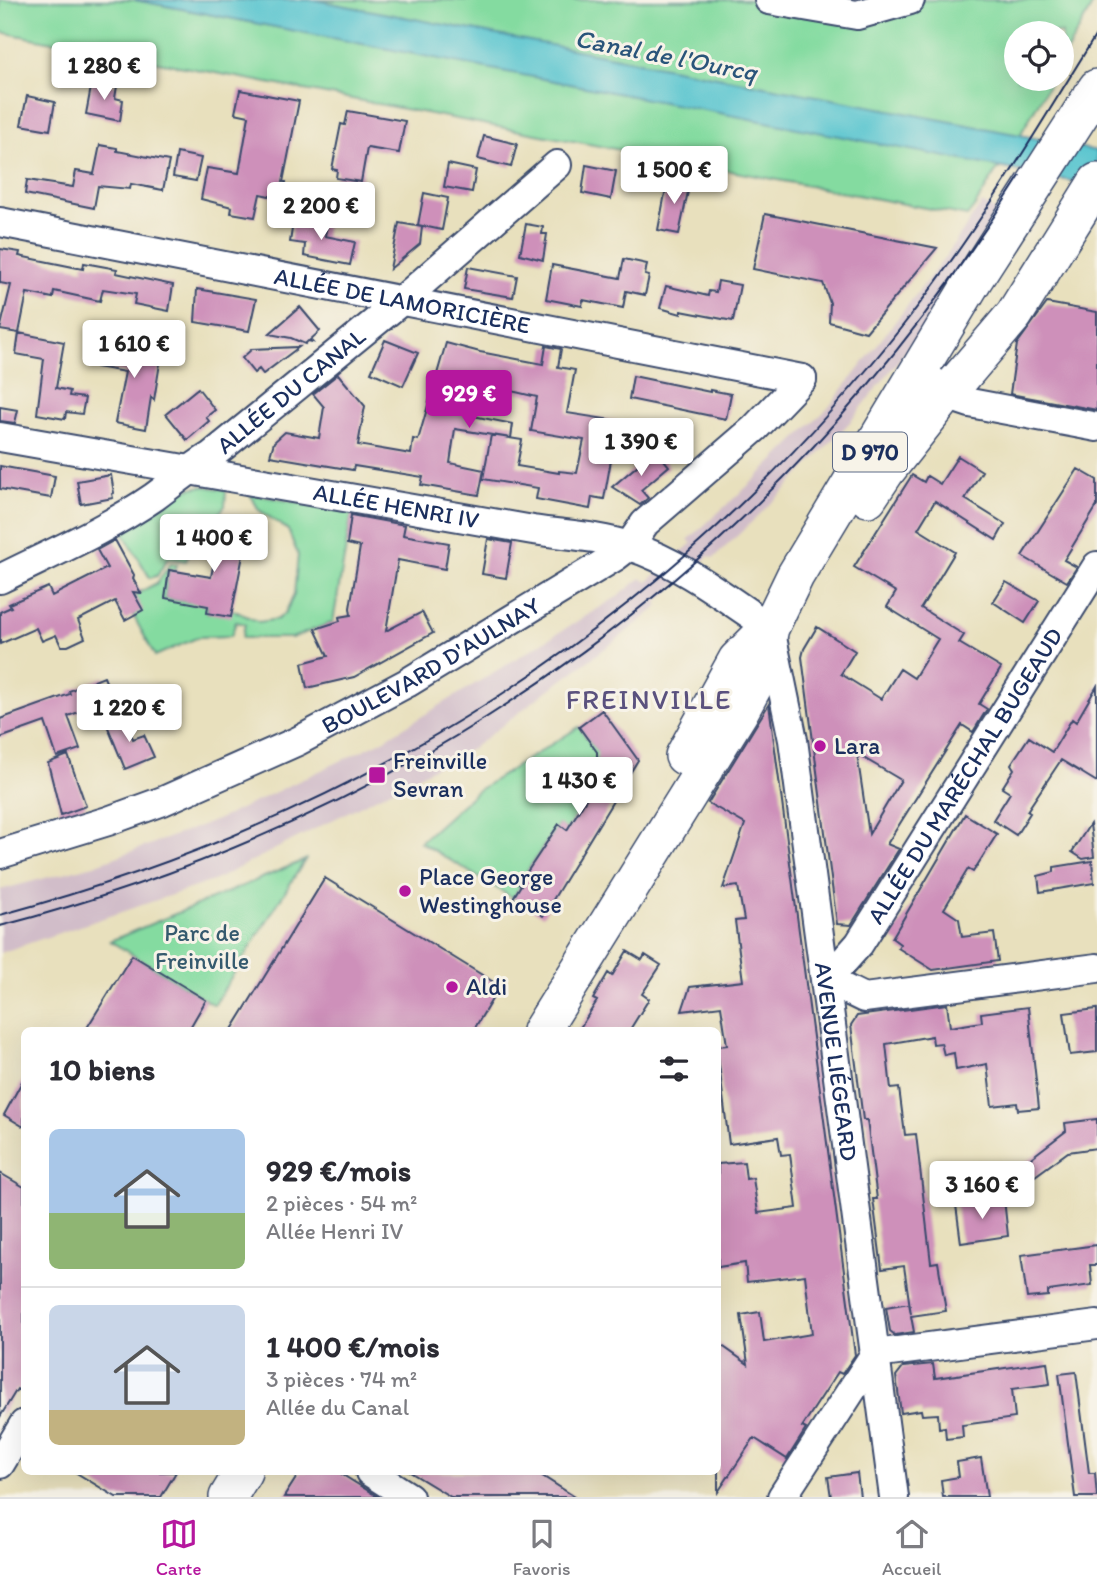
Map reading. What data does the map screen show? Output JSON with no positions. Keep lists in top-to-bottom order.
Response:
{
  "streets": {
    "main road": ["D 970"],
    "street": [
      "ALLÉE DE LAMORICIÈRE",
      "ALLÉE DU CANAL",
      "ALLÉE HENRI IV",
      "BOULEVARD D'AULNAY",
      "ALLÉE DU MARÉCHAL BUGEAUD",
      "AVENUE LIÉGEARD"
    ]
  },
  "crossings": [
    ["ALLÉE DE LAMORICIÈRE", "ALLÉE DU CANAL"],
    ["ALLÉE DE LAMORICIÈRE", "BOULEVARD D'AULNAY"],
    ["ALLÉE DU CANAL", "ALLÉE HENRI IV"],
    ["D 970", "ALLÉE HENRI IV"],
    ["D 970", "AVENUE LIÉGEARD"],
    ["ALLÉE HENRI IV", "BOULEVARD D'AULNAY"],
    ["ALLÉE HENRI IV", "AVENUE LIÉGEARD"],
    ["ALLÉE DU MARÉCHAL BUGEAUD", "AVENUE LIÉGEARD"]
  ],
  "districts": ["FREINVILLE"],
  "water": ["Canal de l'Ourcq"],
  "parks": ["Parc de Freinville"],
  "places": {
    "other": ["Lara", "Place George Westinghouse", "Aldi"],
    "transit": ["Freinville Sevran"]
  },
  "page": {
    "price": [
      "1 280 €",
      "1 500 €",
      "2 200 €",
      "1 610 €",
      "929 €",
      "1 390 €",
      "1 400 €",
      "1 220 €",
      "1 430 €",
      "3 160 €"
    ],
    "heading": "10 biens",
    "list": [
      {
        "name": "929 €/mois",
        "note": "2 pièces · 54 m² · Allée Henri IV"
      },
      {
        "name": "1 400 €/mois",
        "note": "3 pièces · 74 m² · Allée du Canal"
      }
    ],
    "tabs": ["Carte", "Favoris", "Accueil"]
  }
}
